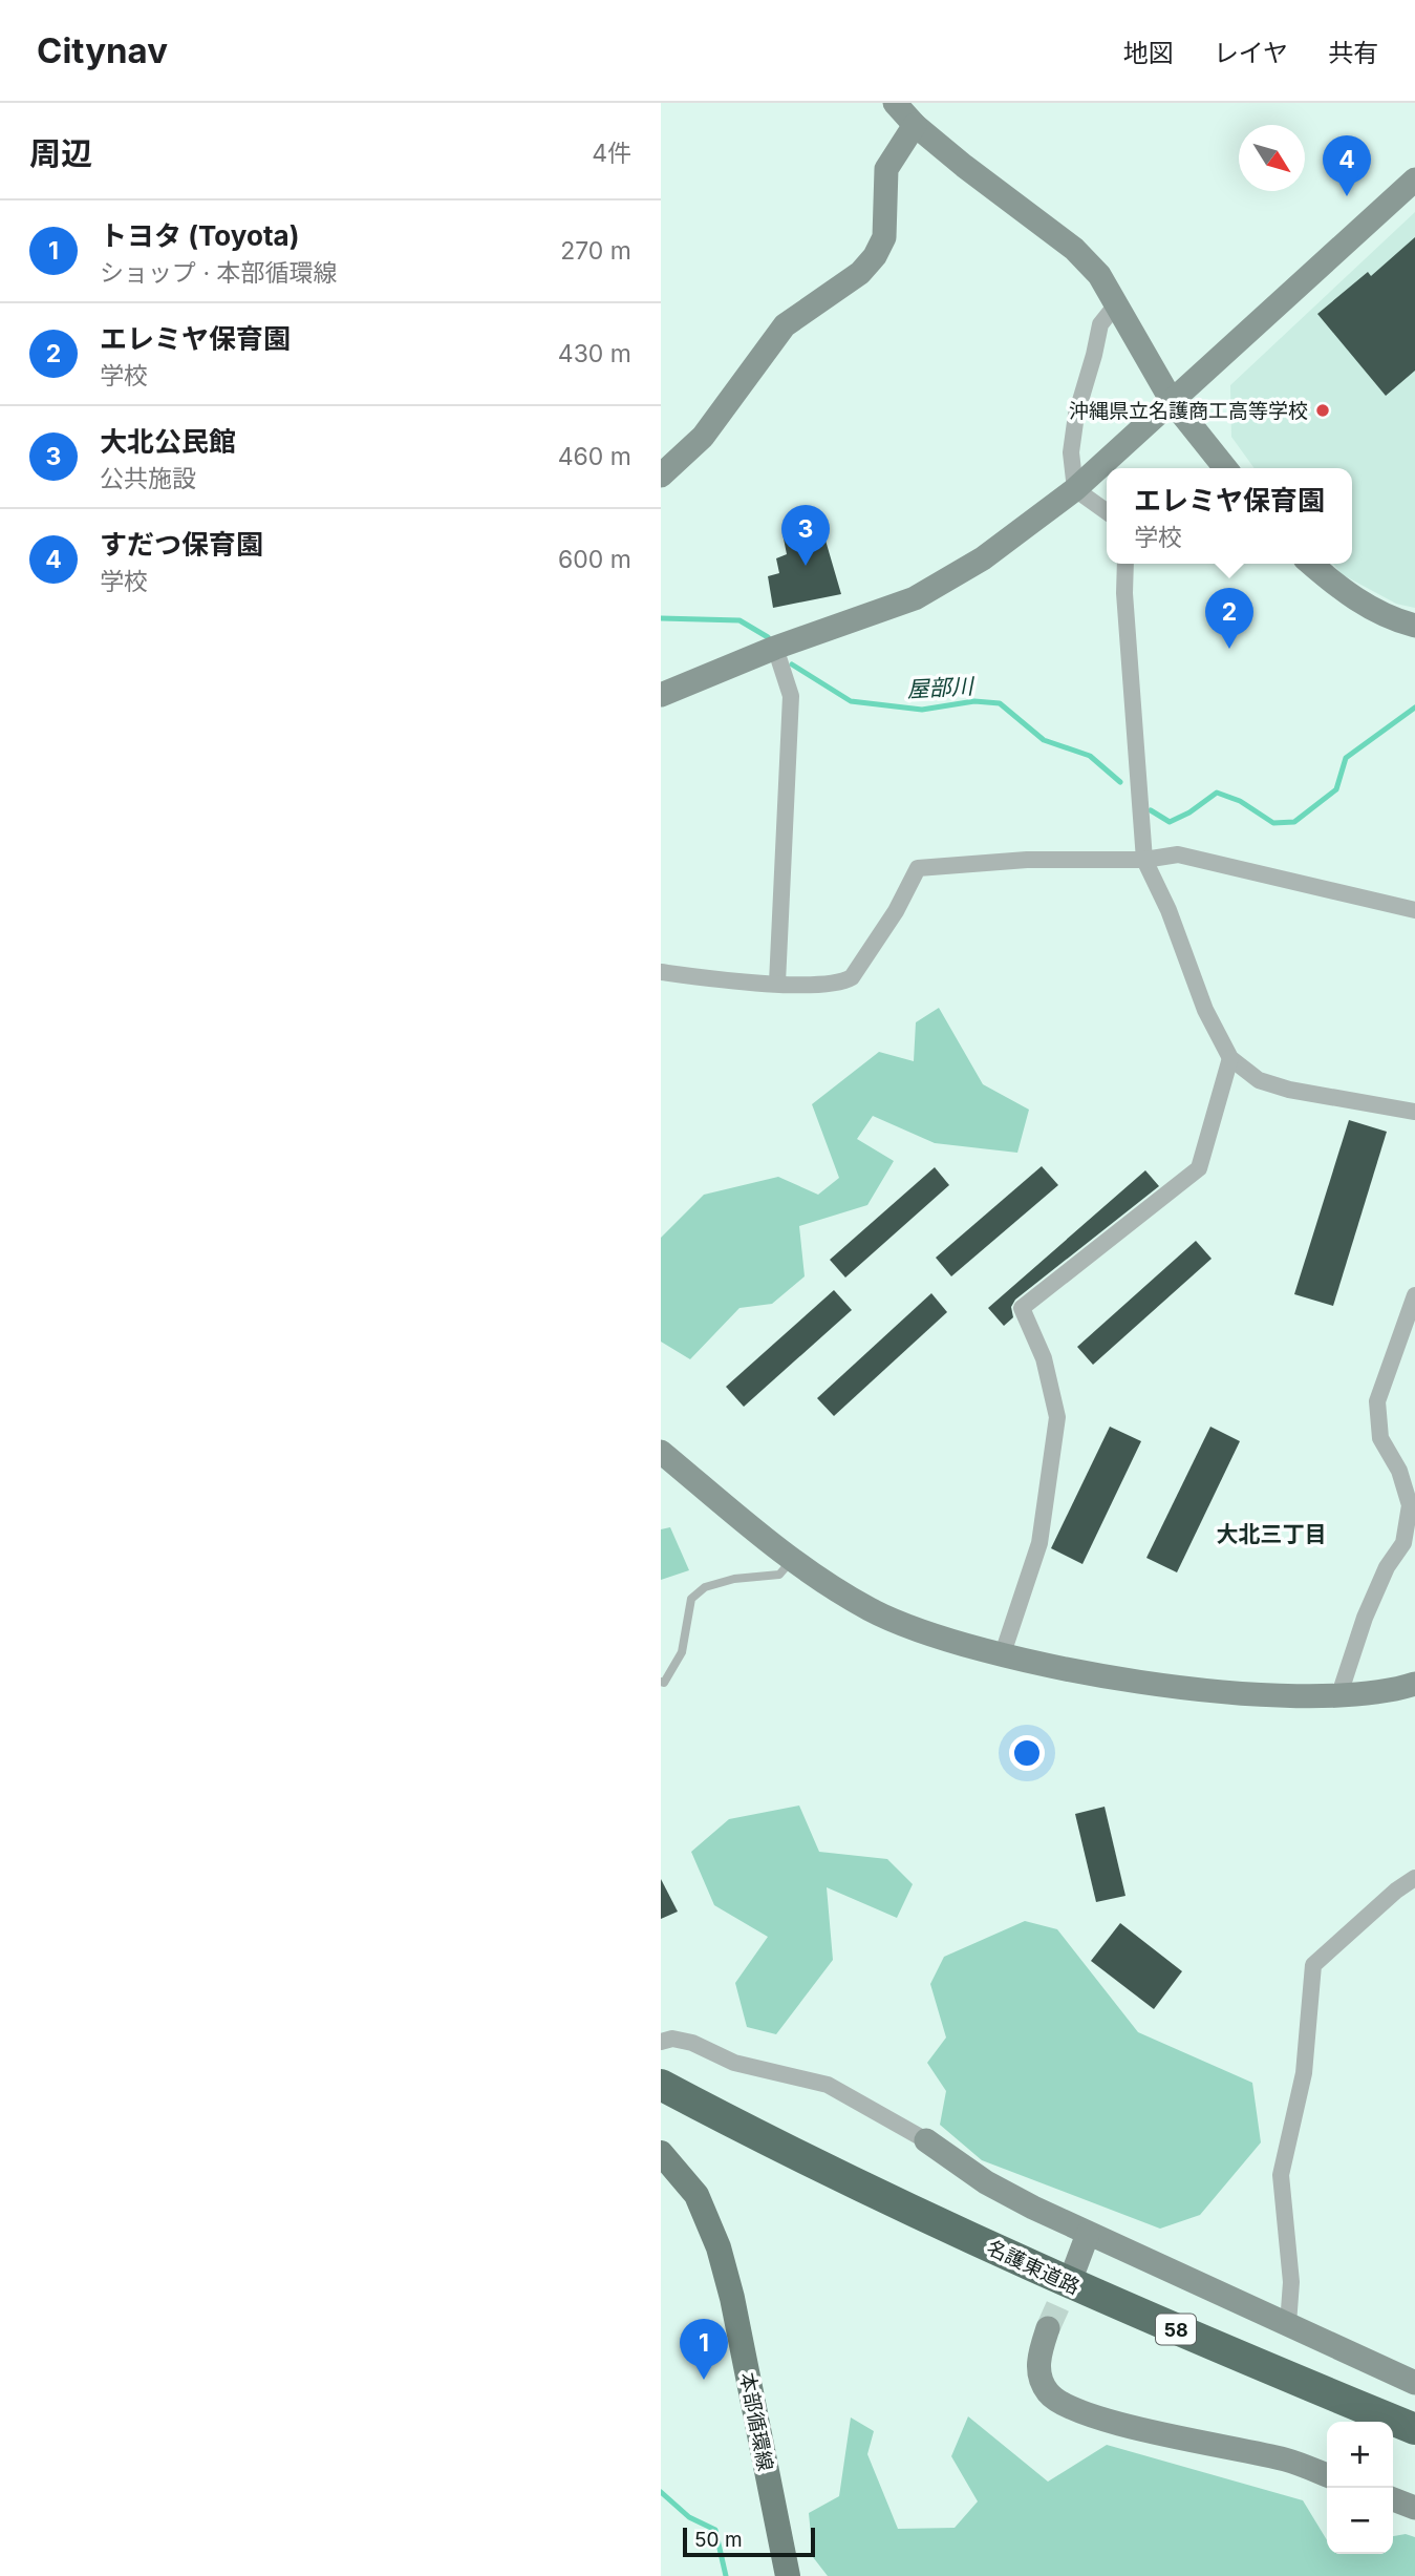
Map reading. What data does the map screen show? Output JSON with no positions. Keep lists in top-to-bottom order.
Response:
{
  "streets": {
    "highway": ["名護東道路", "58"],
    "main road": ["本部循環線"]
  },
  "districts": ["大北三丁目"],
  "water": ["屋部川"],
  "places": ["沖縄県立名護商工高等学校"],
  "scale_bar": "50 m",
  "north": "bottom right",
  "page": {
    "header": "Citynav",
    "nav": ["地図", "レイヤ", "共有"],
    "heading": ["周辺", "4件"],
    "pins": [
      "4",
      "3",
      "2",
      "1"
    ],
    "list": [
      {
        "mark": "1",
        "name": "トヨタ (Toyota)",
        "note": "ショップ · 本部循環線",
        "value": "270 m"
      },
      {
        "mark": "2",
        "name": "エレミヤ保育園",
        "note": "学校",
        "value": "430 m"
      },
      {
        "mark": "3",
        "name": "大北公民館",
        "note": "公共施設",
        "value": "460 m"
      },
      {
        "mark": "4",
        "name": "すだつ保育園",
        "note": "学校",
        "value": "600 m"
      }
    ],
    "popup": ["エレミヤ保育園", "学校"],
    "map_buttons": ["+", "−"],
    "scale": "50 m"
  }
}
